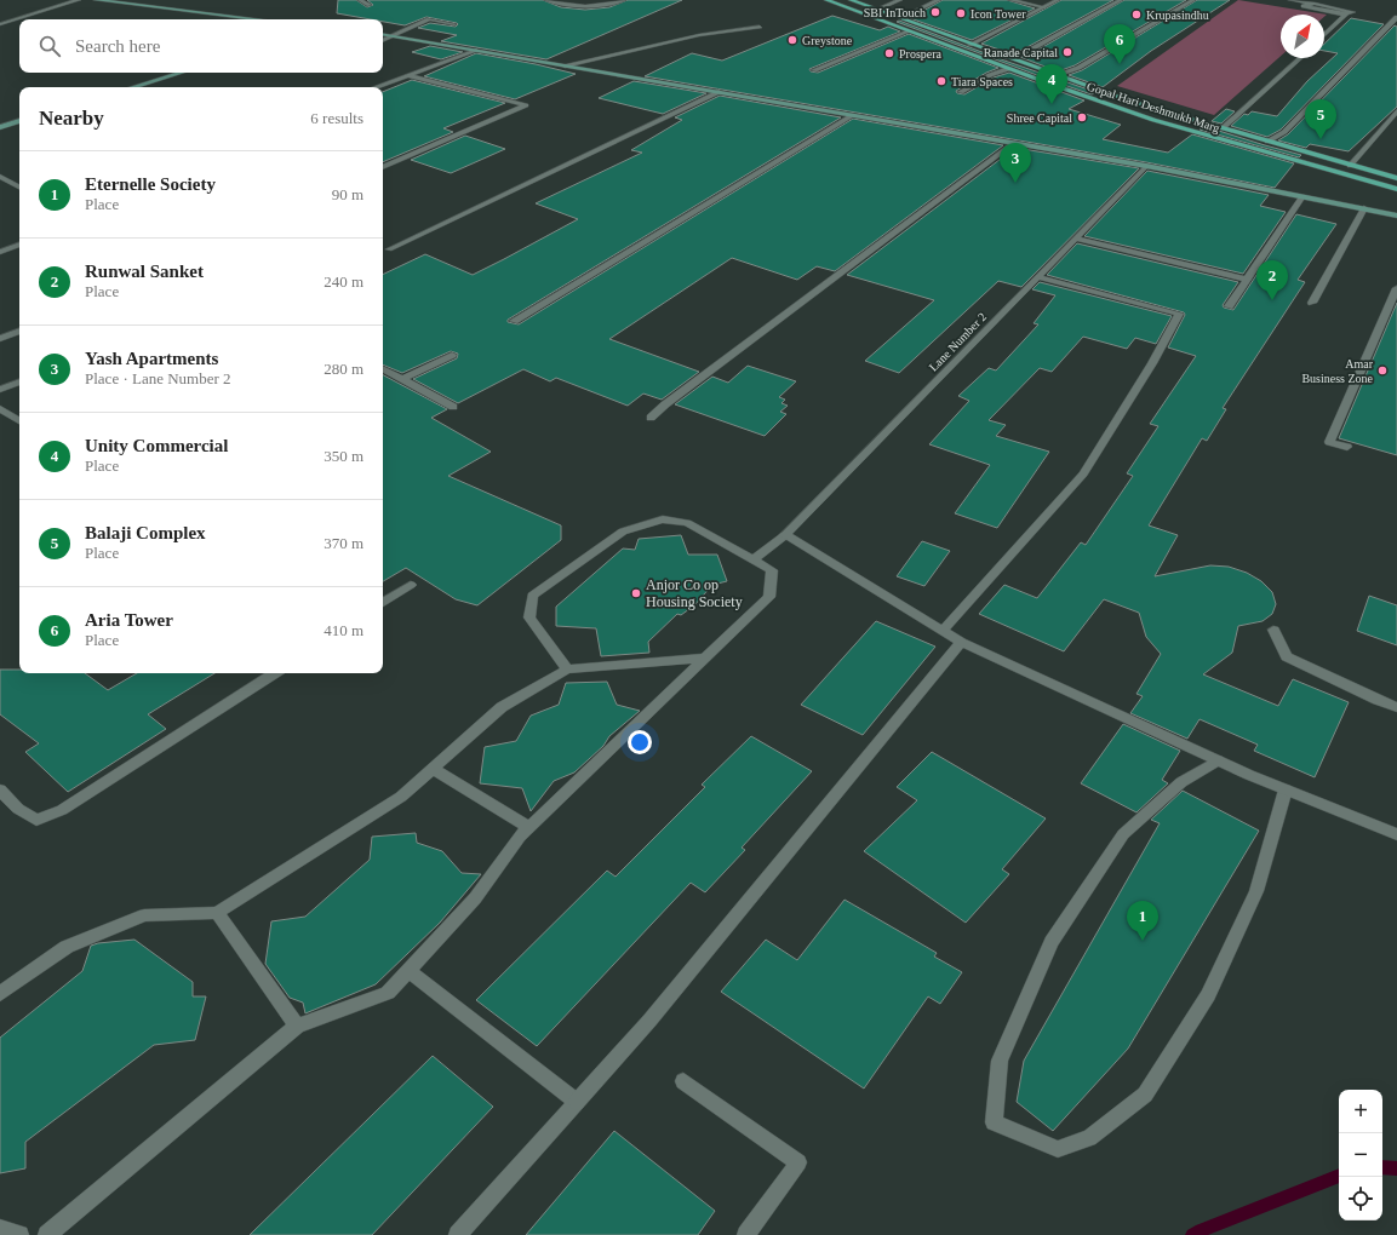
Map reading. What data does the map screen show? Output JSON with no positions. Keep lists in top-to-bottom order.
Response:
{
  "streets": {
    "main road": ["Gopal Hari Deshmukh Marg"],
    "street": ["Lane Number 2"]
  },
  "places": [
    "SBI InTouch",
    "Icon Tower",
    "Krupasindhu",
    "Greystone",
    "Ranade Capital",
    "Prospera",
    "Tiara Spaces",
    "Shree Capital",
    "Amar Business Zone",
    "Anjor Co op Housing Society"
  ],
  "north": "top right",
  "page": {
    "search": "Search here",
    "pins": [
      "6",
      "4",
      "5",
      "3",
      "2",
      "1"
    ],
    "heading": ["Nearby", "6 results"],
    "list": [
      {
        "mark": "1",
        "name": "Eternelle Society",
        "note": "Place",
        "value": "90 m"
      },
      {
        "mark": "2",
        "name": "Runwal Sanket",
        "note": "Place",
        "value": "240 m"
      },
      {
        "mark": "3",
        "name": "Yash Apartments",
        "note": "Place · Lane Number 2",
        "value": "280 m"
      },
      {
        "mark": "4",
        "name": "Unity Commercial",
        "note": "Place",
        "value": "350 m"
      },
      {
        "mark": "5",
        "name": "Balaji Complex",
        "note": "Place",
        "value": "370 m"
      },
      {
        "mark": "6",
        "name": "Aria Tower",
        "note": "Place",
        "value": "410 m"
      }
    ],
    "map_buttons": ["+", "−"]
  }
}
